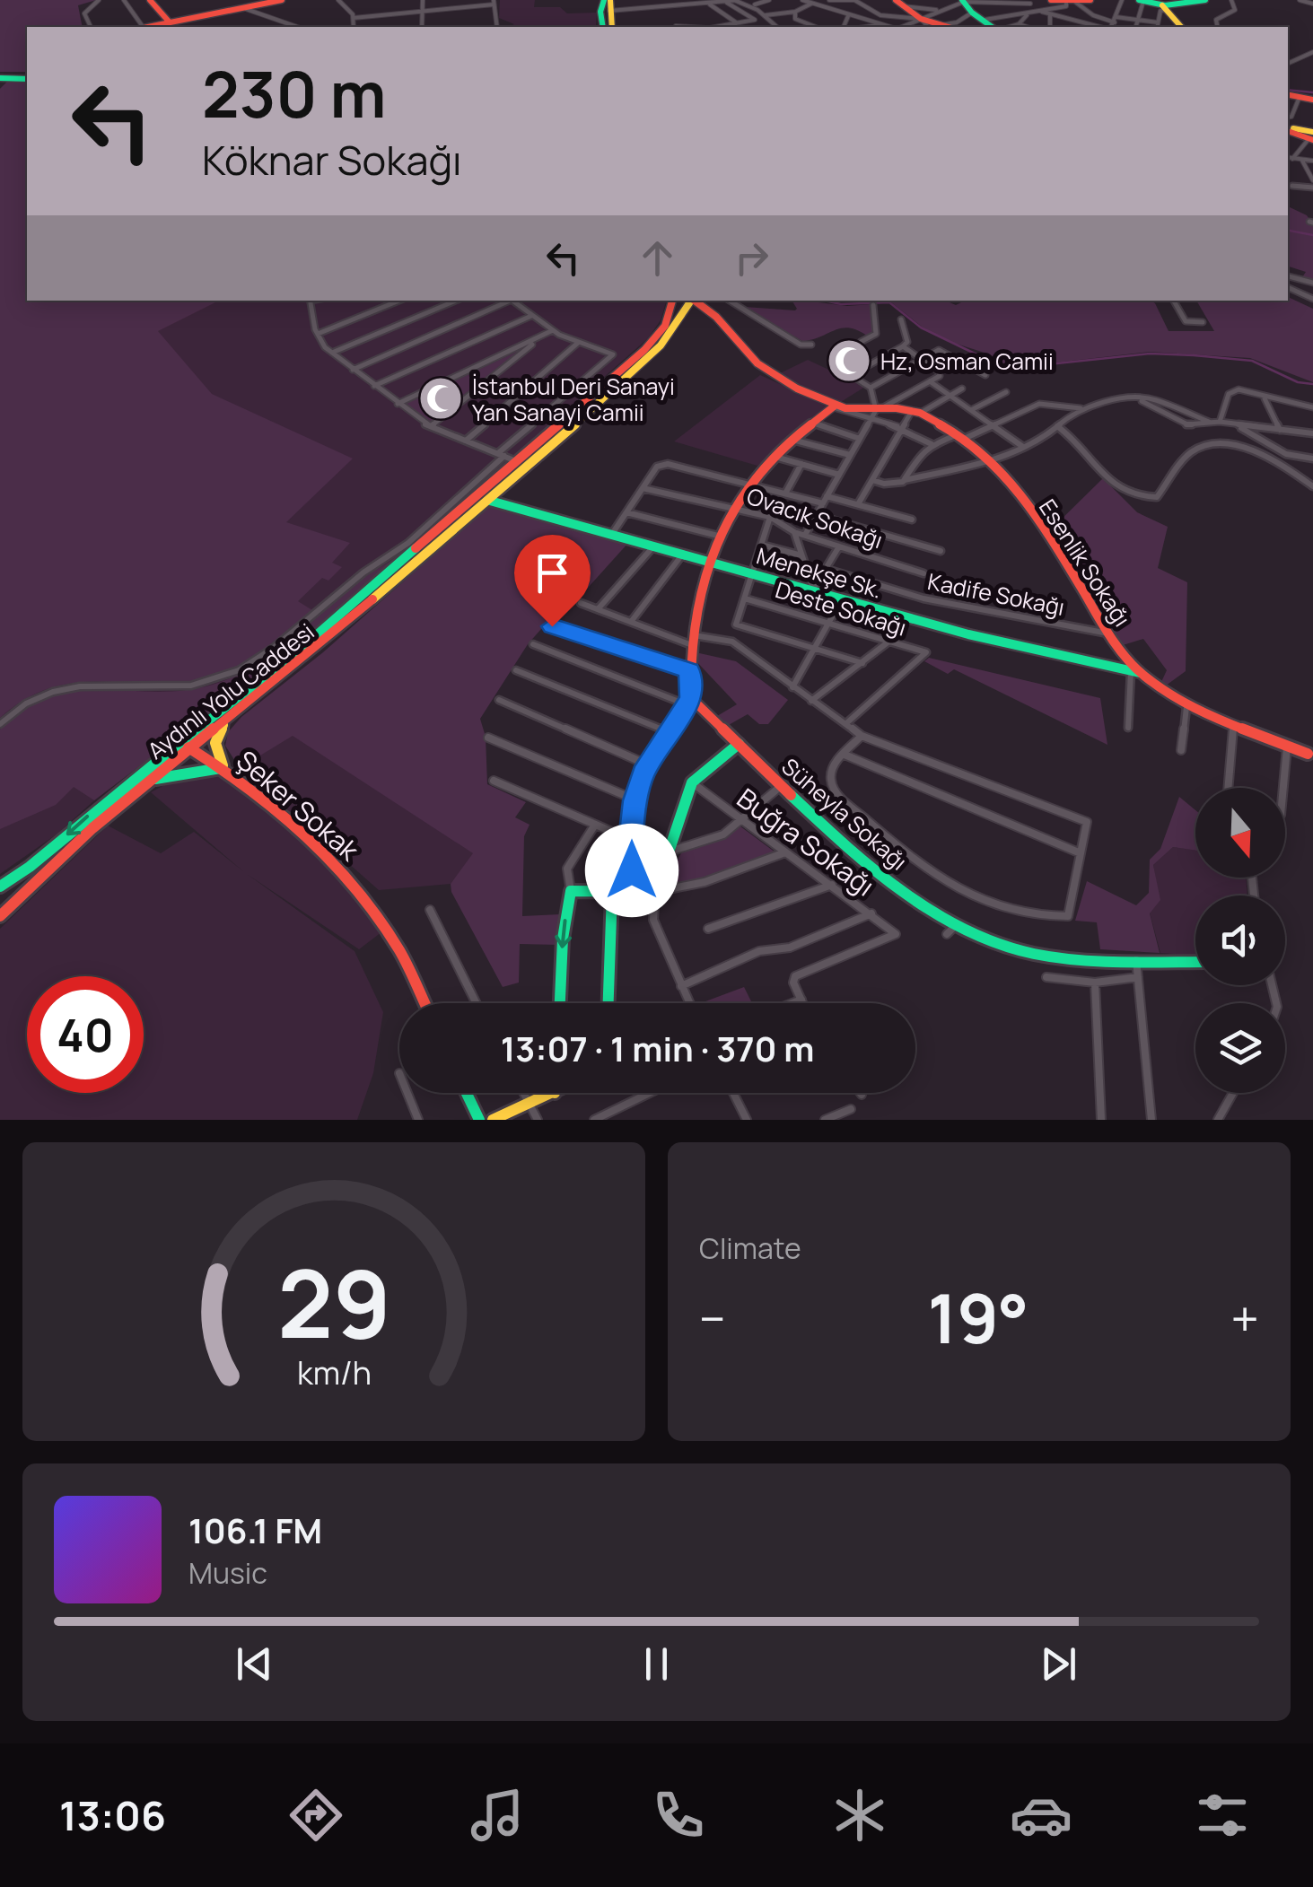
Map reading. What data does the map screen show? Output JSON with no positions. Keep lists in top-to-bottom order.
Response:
{
  "streets": {
    "street": [
      "Ovacık Sokağı",
      "Esenlik Sokağı",
      "Menekşe Sk.",
      "Kadife Sokağı",
      "Deste Sokağı",
      "Aydınlı Yolu Caddesi",
      "Şeker Sokak",
      "Süheyla Sokağı",
      "Buğra Sokağı"
    ]
  },
  "crossings": [
    ["Esenlik Sokağı", "Menekşe Sk."],
    ["Esenlik Sokağı", "Kadife Sokağı"],
    ["Menekşe Sk.", "Aydınlı Yolu Caddesi"],
    ["Aydınlı Yolu Caddesi", "Şeker Sokak"]
  ],
  "places": {
    "mosque": ["Hz, Osman Camii", "İstanbul Deri Sanayi Yan Sanayi Camii"]
  },
  "north": "bottom",
  "page": {
    "turn": ["230 m", "Köknar Sokağı"],
    "limit": "40",
    "trip": "13:07 · 1 min · 370 m",
    "tile": "Climate",
    "heat": ["−", "19°", "+"],
    "song": ["106.1 FM", "Music"],
    "tabs": "13:06",
    "gauge": ["29", "km/h"]
  }
}
